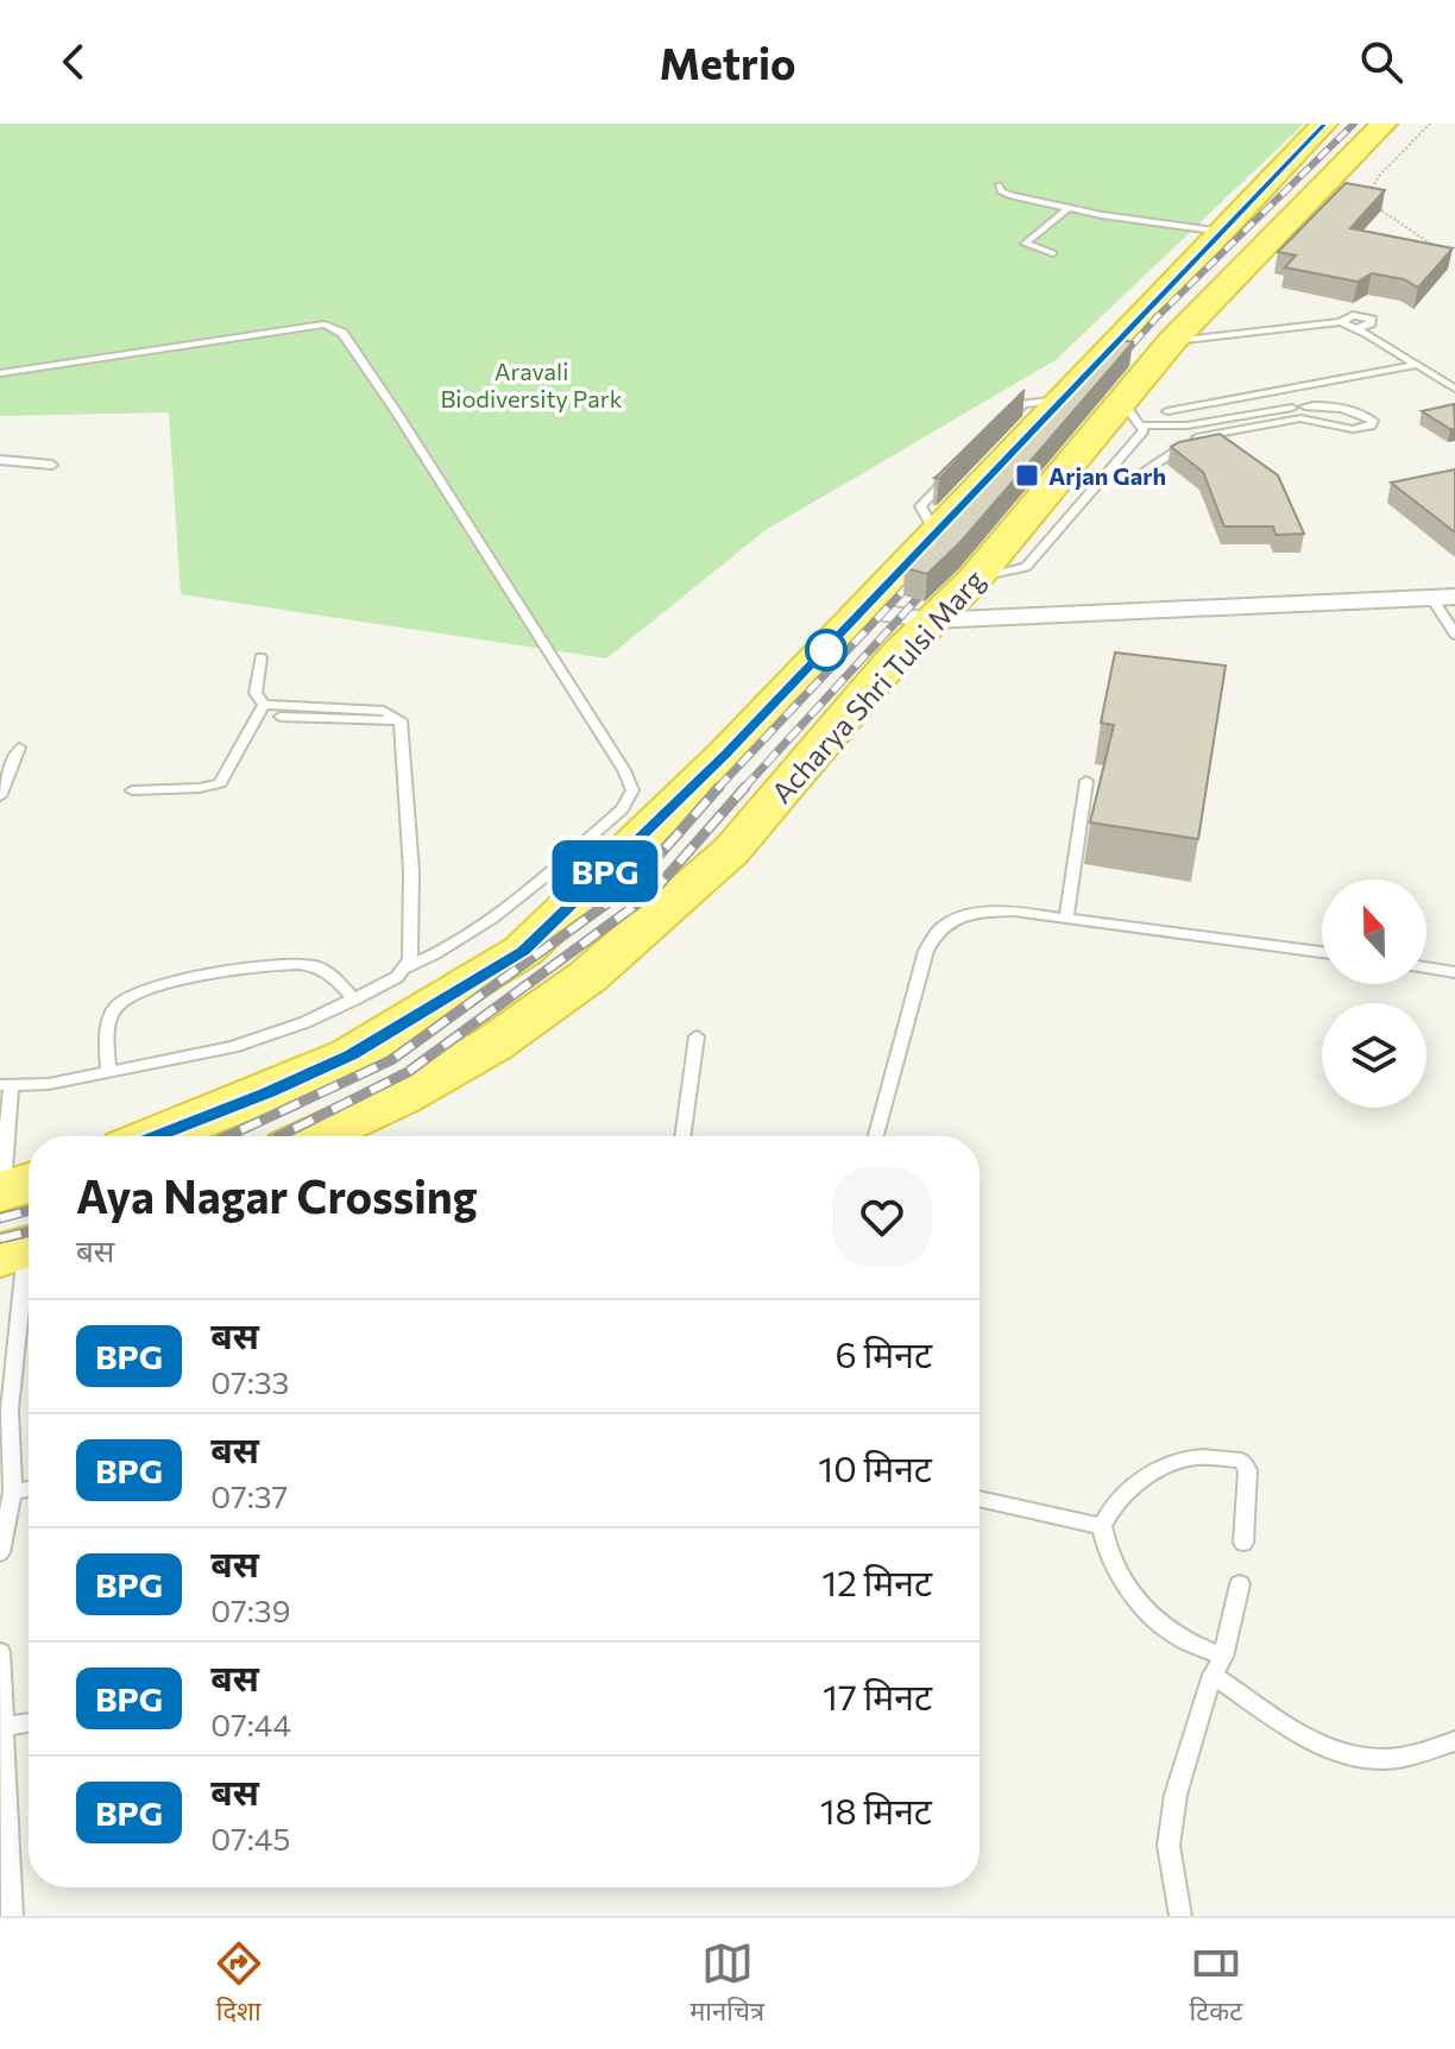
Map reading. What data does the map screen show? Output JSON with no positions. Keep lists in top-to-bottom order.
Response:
{
  "streets": {
    "highway": ["Acharya Shri Tulsi Marg"]
  },
  "parks": ["Aravali Biodiversity Park"],
  "places": {
    "transit": ["Arjan Garh"]
  },
  "lines": ["bus line BPG"],
  "north": "top",
  "page": {
    "header": "Metrio",
    "on_map": "BPG",
    "heading": ["Aya Nagar Crossing", "बस"],
    "list": [
      {
        "mark": "BPG",
        "name": "बस",
        "note": "07:33",
        "value": "6 मिनट"
      },
      {
        "mark": "BPG",
        "name": "बस",
        "note": "07:37",
        "value": "10 मिनट"
      },
      {
        "mark": "BPG",
        "name": "बस",
        "note": "07:39",
        "value": "12 मिनट"
      },
      {
        "mark": "BPG",
        "name": "बस",
        "note": "07:44",
        "value": "17 मिनट"
      },
      {
        "mark": "BPG",
        "name": "बस",
        "note": "07:45",
        "value": "18 मिनट"
      }
    ],
    "tabs": ["दिशा", "मानचित्र", "टिकट"]
  }
}
